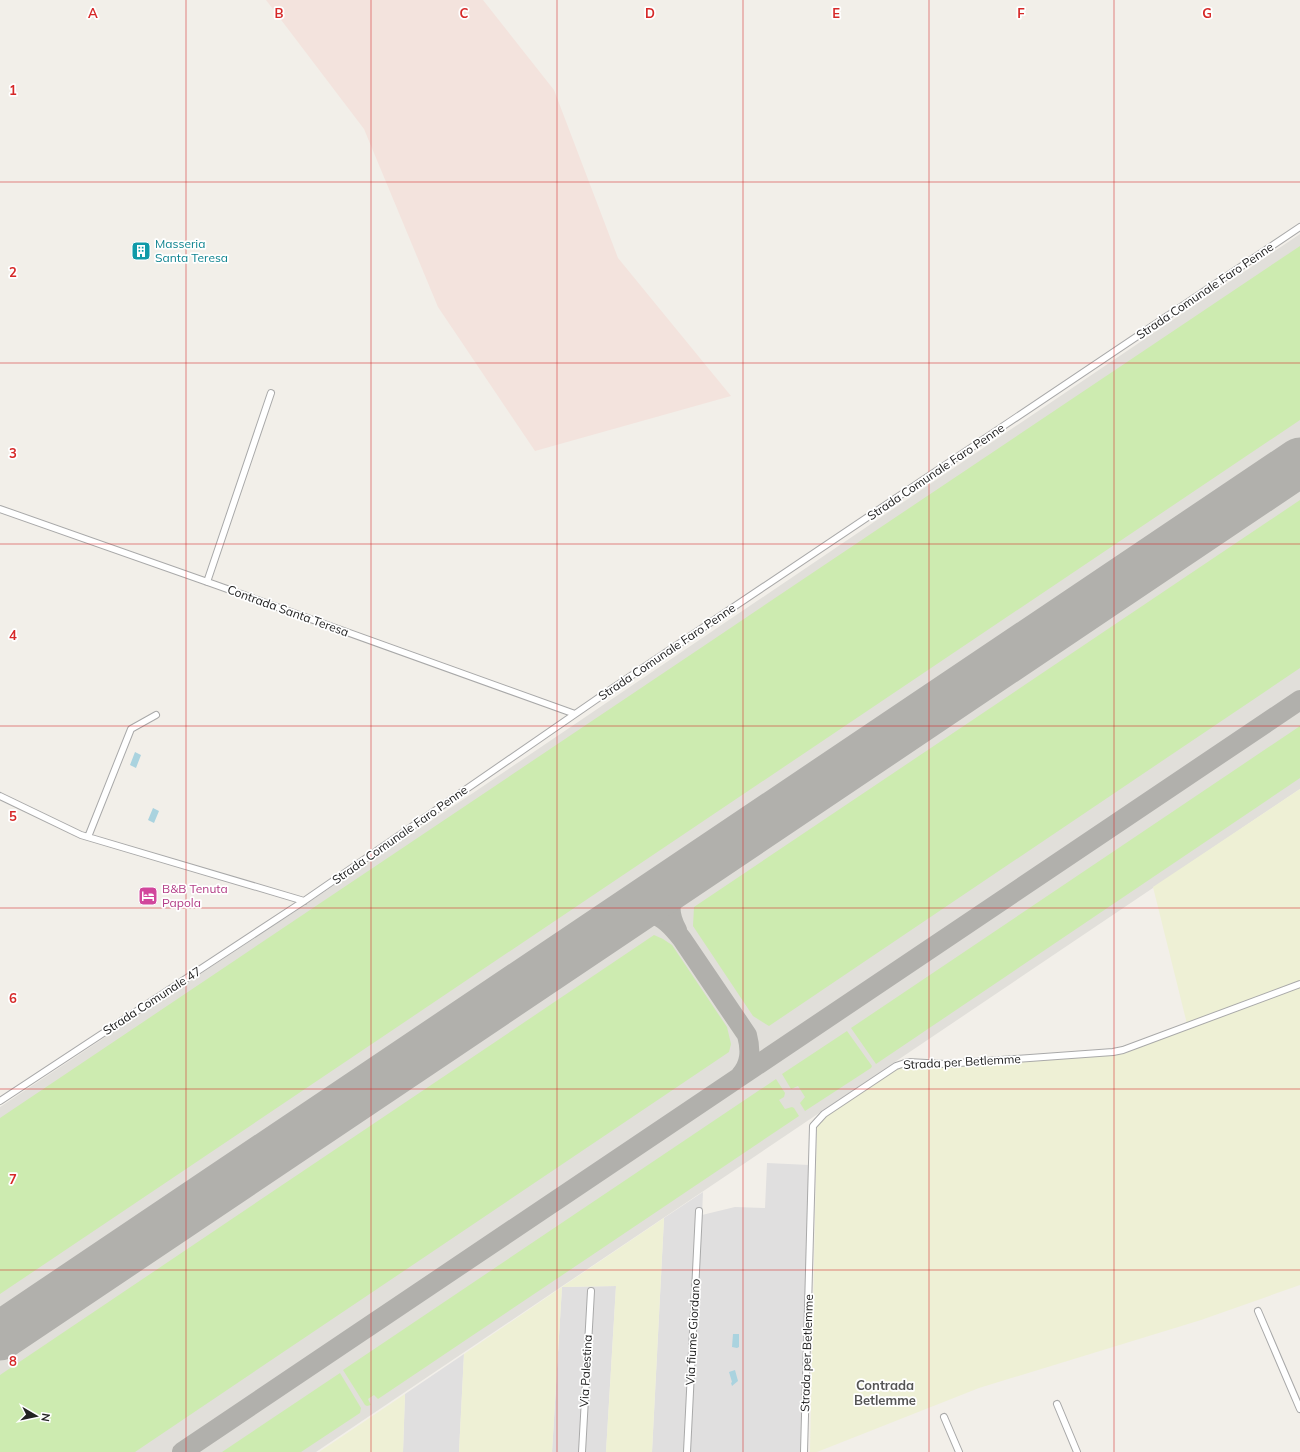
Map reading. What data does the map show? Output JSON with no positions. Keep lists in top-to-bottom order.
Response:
{
  "streets": {
    "street": [
      "Strada Comunale Faro Penne",
      "Contrada Santa Teresa",
      "Strada Comunale 47",
      "Strada per Betlemme",
      "Via fiume Giordano",
      "Via Palestina"
    ]
  },
  "crossings": [
    ["Strada Comunale Faro Penne", "Contrada Santa Teresa"],
    ["Strada Comunale Faro Penne", "Strada Comunale 47"]
  ],
  "districts": ["Contrada Betlemme"],
  "places": {
    "building": ["Masseria Santa Teresa"],
    "hotel": ["B&B Tenuta Papola"]
  },
  "north": "right",
  "grid": {
    "columns": [
      "A",
      "B",
      "C",
      "D",
      "E",
      "F",
      "G"
    ],
    "rows": [
      "1",
      "2",
      "3",
      "4",
      "5",
      "6",
      "7",
      "8"
    ]
  }
}
